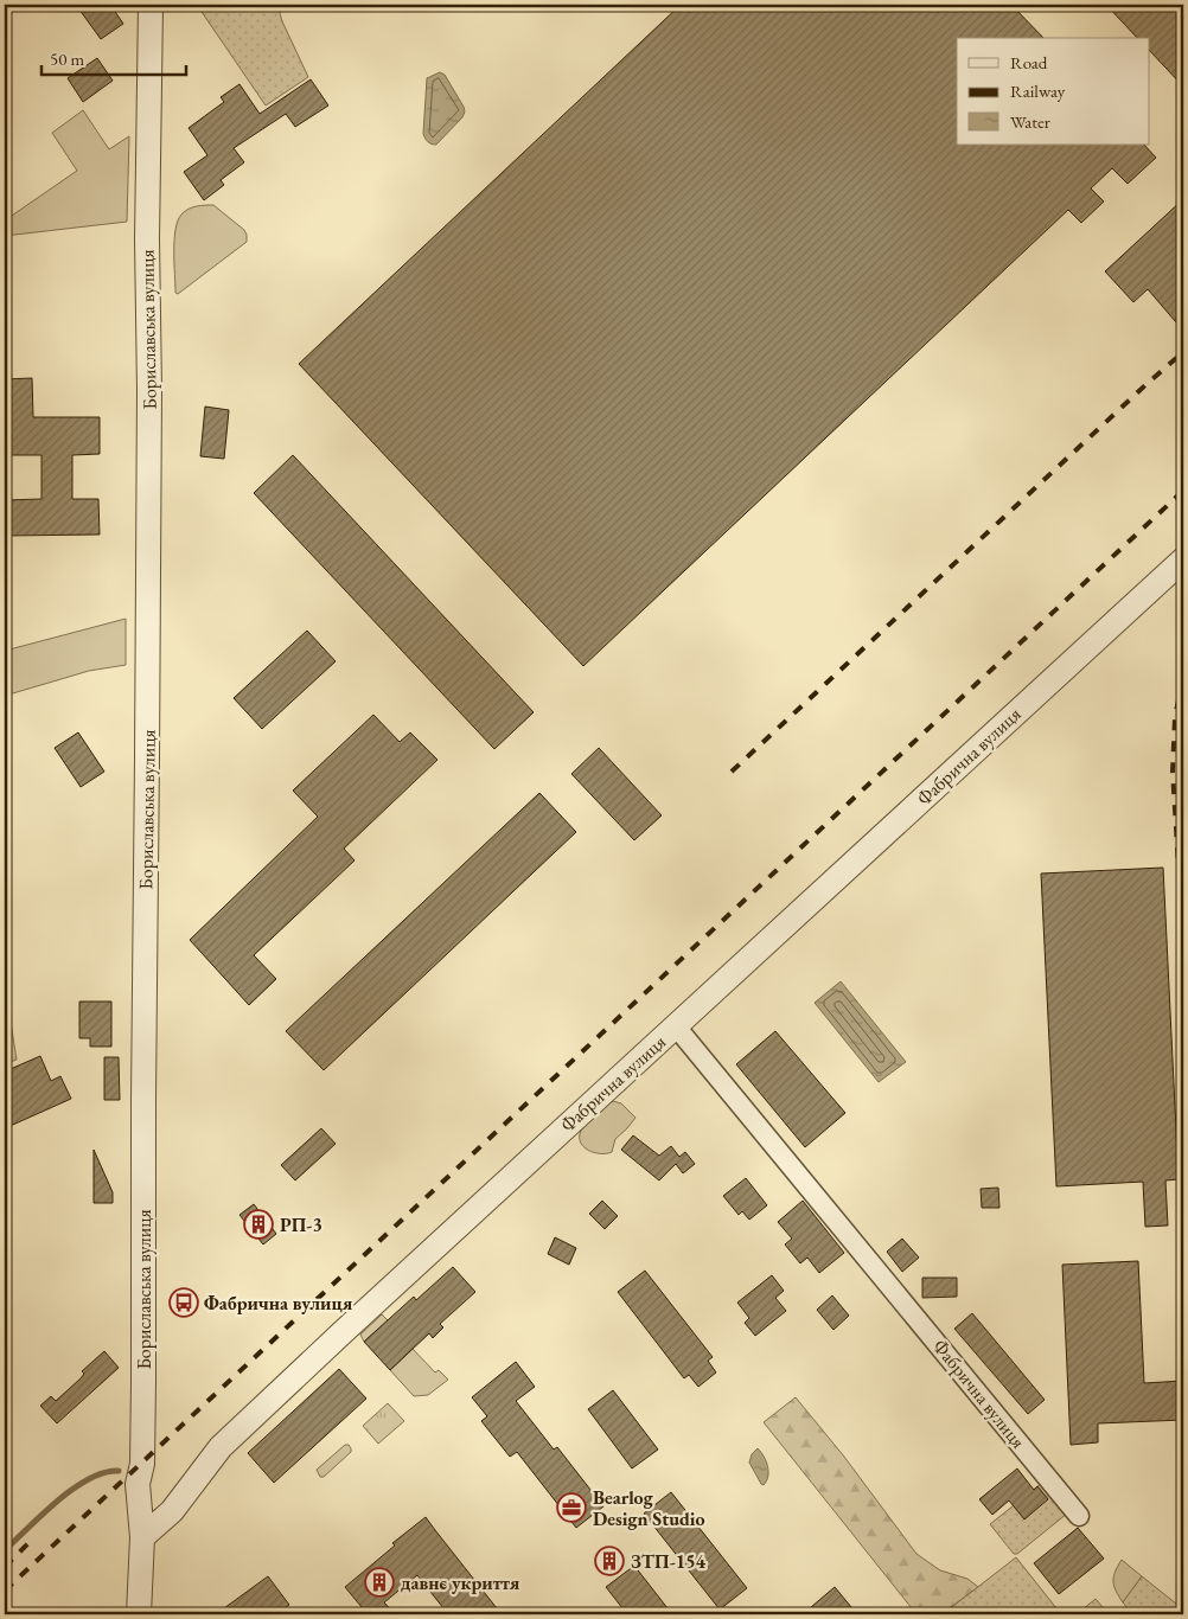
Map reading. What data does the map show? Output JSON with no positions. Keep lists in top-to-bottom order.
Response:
{
  "streets": {
    "street": ["Бориславська вулиця", "Фабрична вулиця"]
  },
  "crossings": [
    ["Бориславська вулиця", "Фабрична вулиця"]
  ],
  "places": {
    "building": ["РП-3", "ЗТП-154", "давнє укриття"],
    "bus stop": ["Фабрична вулиця"],
    "office": ["Bearlog Design Studio"]
  },
  "legend": ["Road", "Railway", "Water"],
  "scale_bar": "50 m"
}
